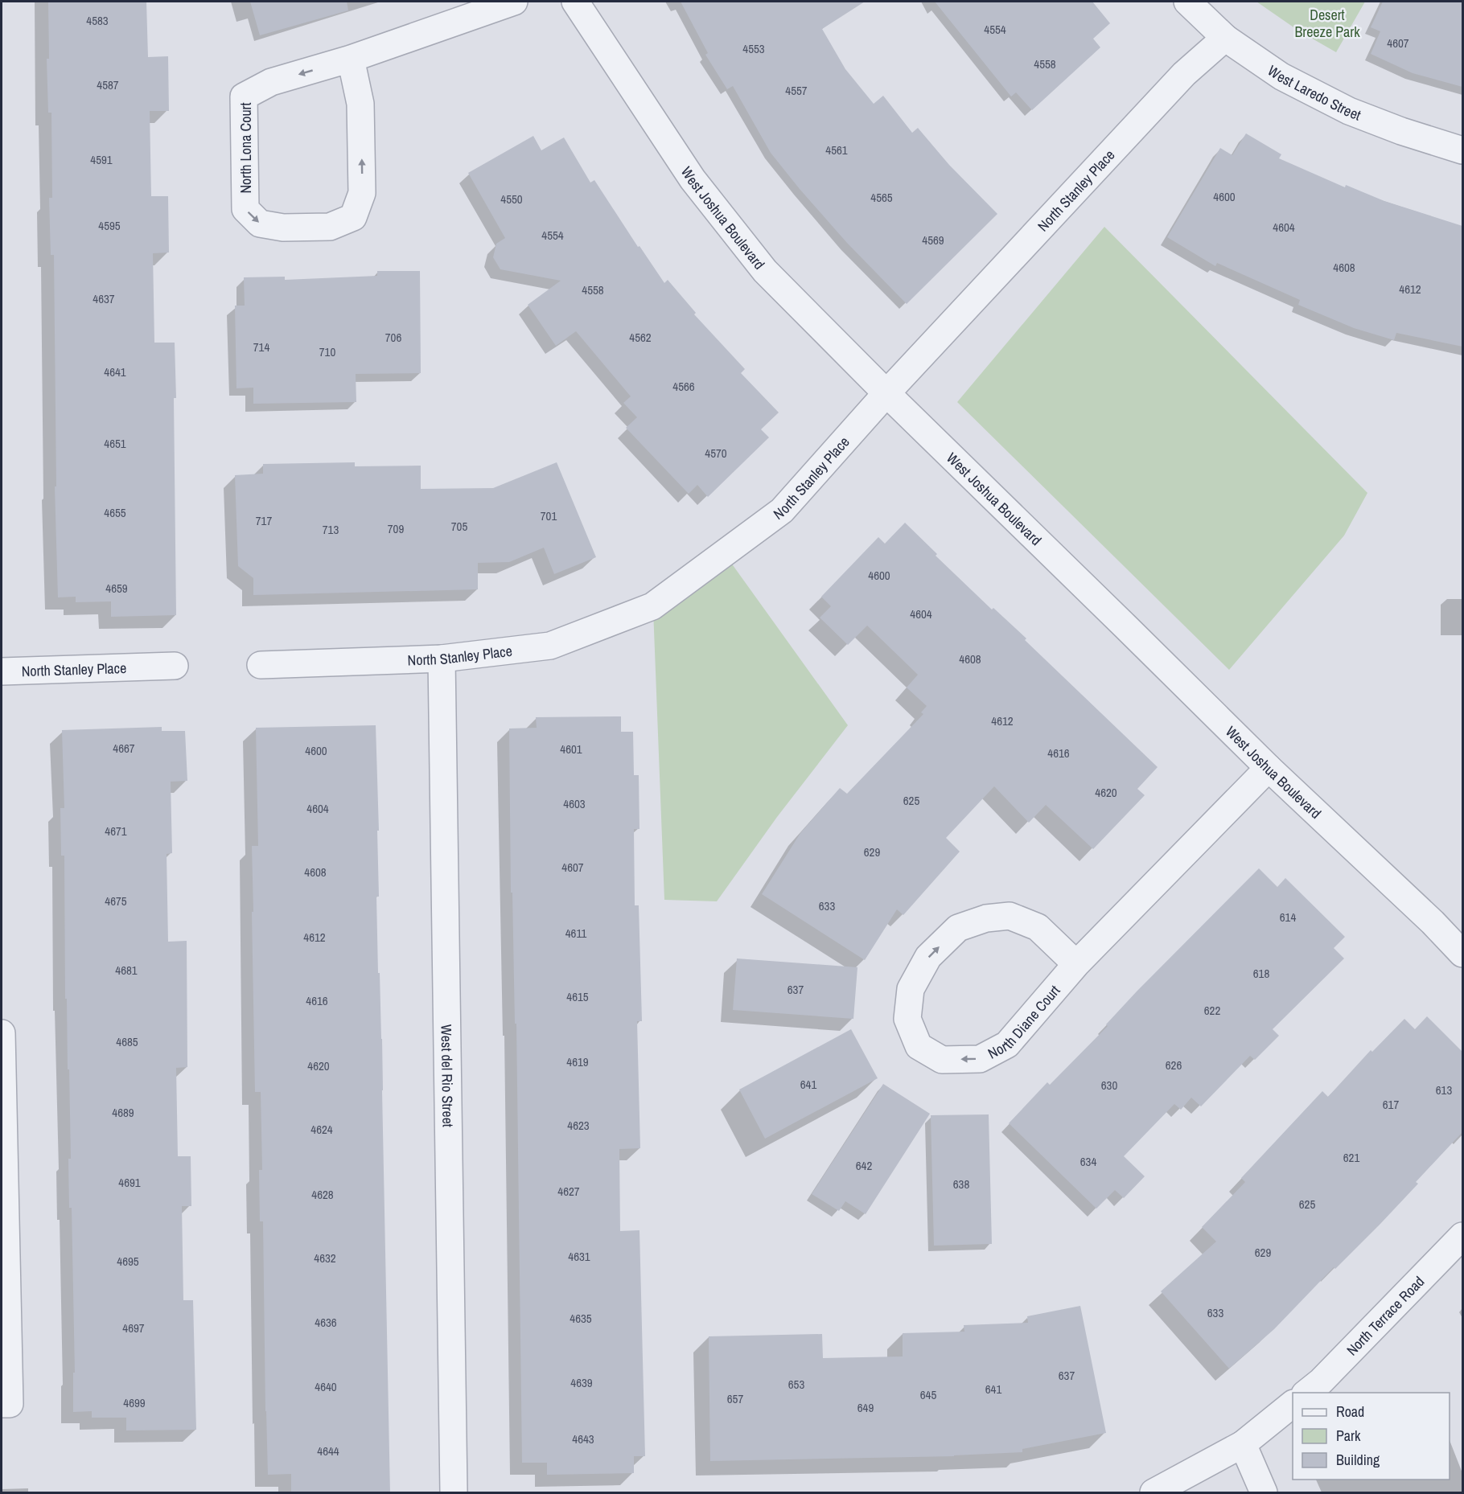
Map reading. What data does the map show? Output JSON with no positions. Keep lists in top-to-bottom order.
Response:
{
  "streets": {
    "street": [
      "West Laredo Street",
      "North Lona Court",
      "North Stanley Place",
      "West Joshua Boulevard",
      "North Diane Court",
      "West del Rio Street",
      "North Terrace Road"
    ]
  },
  "crossings": [
    ["West Laredo Street", "North Stanley Place"],
    ["North Stanley Place", "West Joshua Boulevard"],
    ["North Stanley Place", "West del Rio Street"],
    ["West Joshua Boulevard", "North Diane Court"]
  ],
  "parks": ["Desert Breeze Park"],
  "house_numbers": [
    "4583",
    "4554",
    "4607",
    "4553",
    "4558",
    "4587",
    "4557",
    "4561",
    "4591",
    "4600",
    "4565",
    "4550",
    "4595",
    "4604",
    "4554",
    "4569",
    "4608",
    "4612",
    "4558",
    "4637",
    "706",
    "4562",
    "714",
    "710",
    "4641",
    "4566",
    "4651",
    "4570",
    "4655",
    "701",
    "717",
    "705",
    "709",
    "713",
    "4600",
    "4659",
    "4604",
    "4608",
    "4612",
    "4667",
    "4601",
    "4600",
    "4616",
    "4620",
    "625",
    "4603",
    "4604",
    "4671",
    "629",
    "4607",
    "4608",
    "4675",
    "633",
    "614",
    "4611",
    "4612",
    "4681",
    "618",
    "637",
    "4615",
    "4616",
    "622",
    "4685",
    "4619",
    "626",
    "4620",
    "641",
    "630",
    "613",
    "617",
    "4689",
    "4623",
    "4624",
    "621",
    "634",
    "642",
    "4691",
    "638",
    "4627",
    "4628",
    "625",
    "629",
    "4631",
    "4632",
    "4695",
    "633",
    "4635",
    "4636",
    "4697",
    "637",
    "4639",
    "653",
    "4640",
    "641",
    "645",
    "657",
    "4699",
    "649",
    "4643",
    "4644"
  ],
  "legend": ["Road", "Park", "Building"]
}
